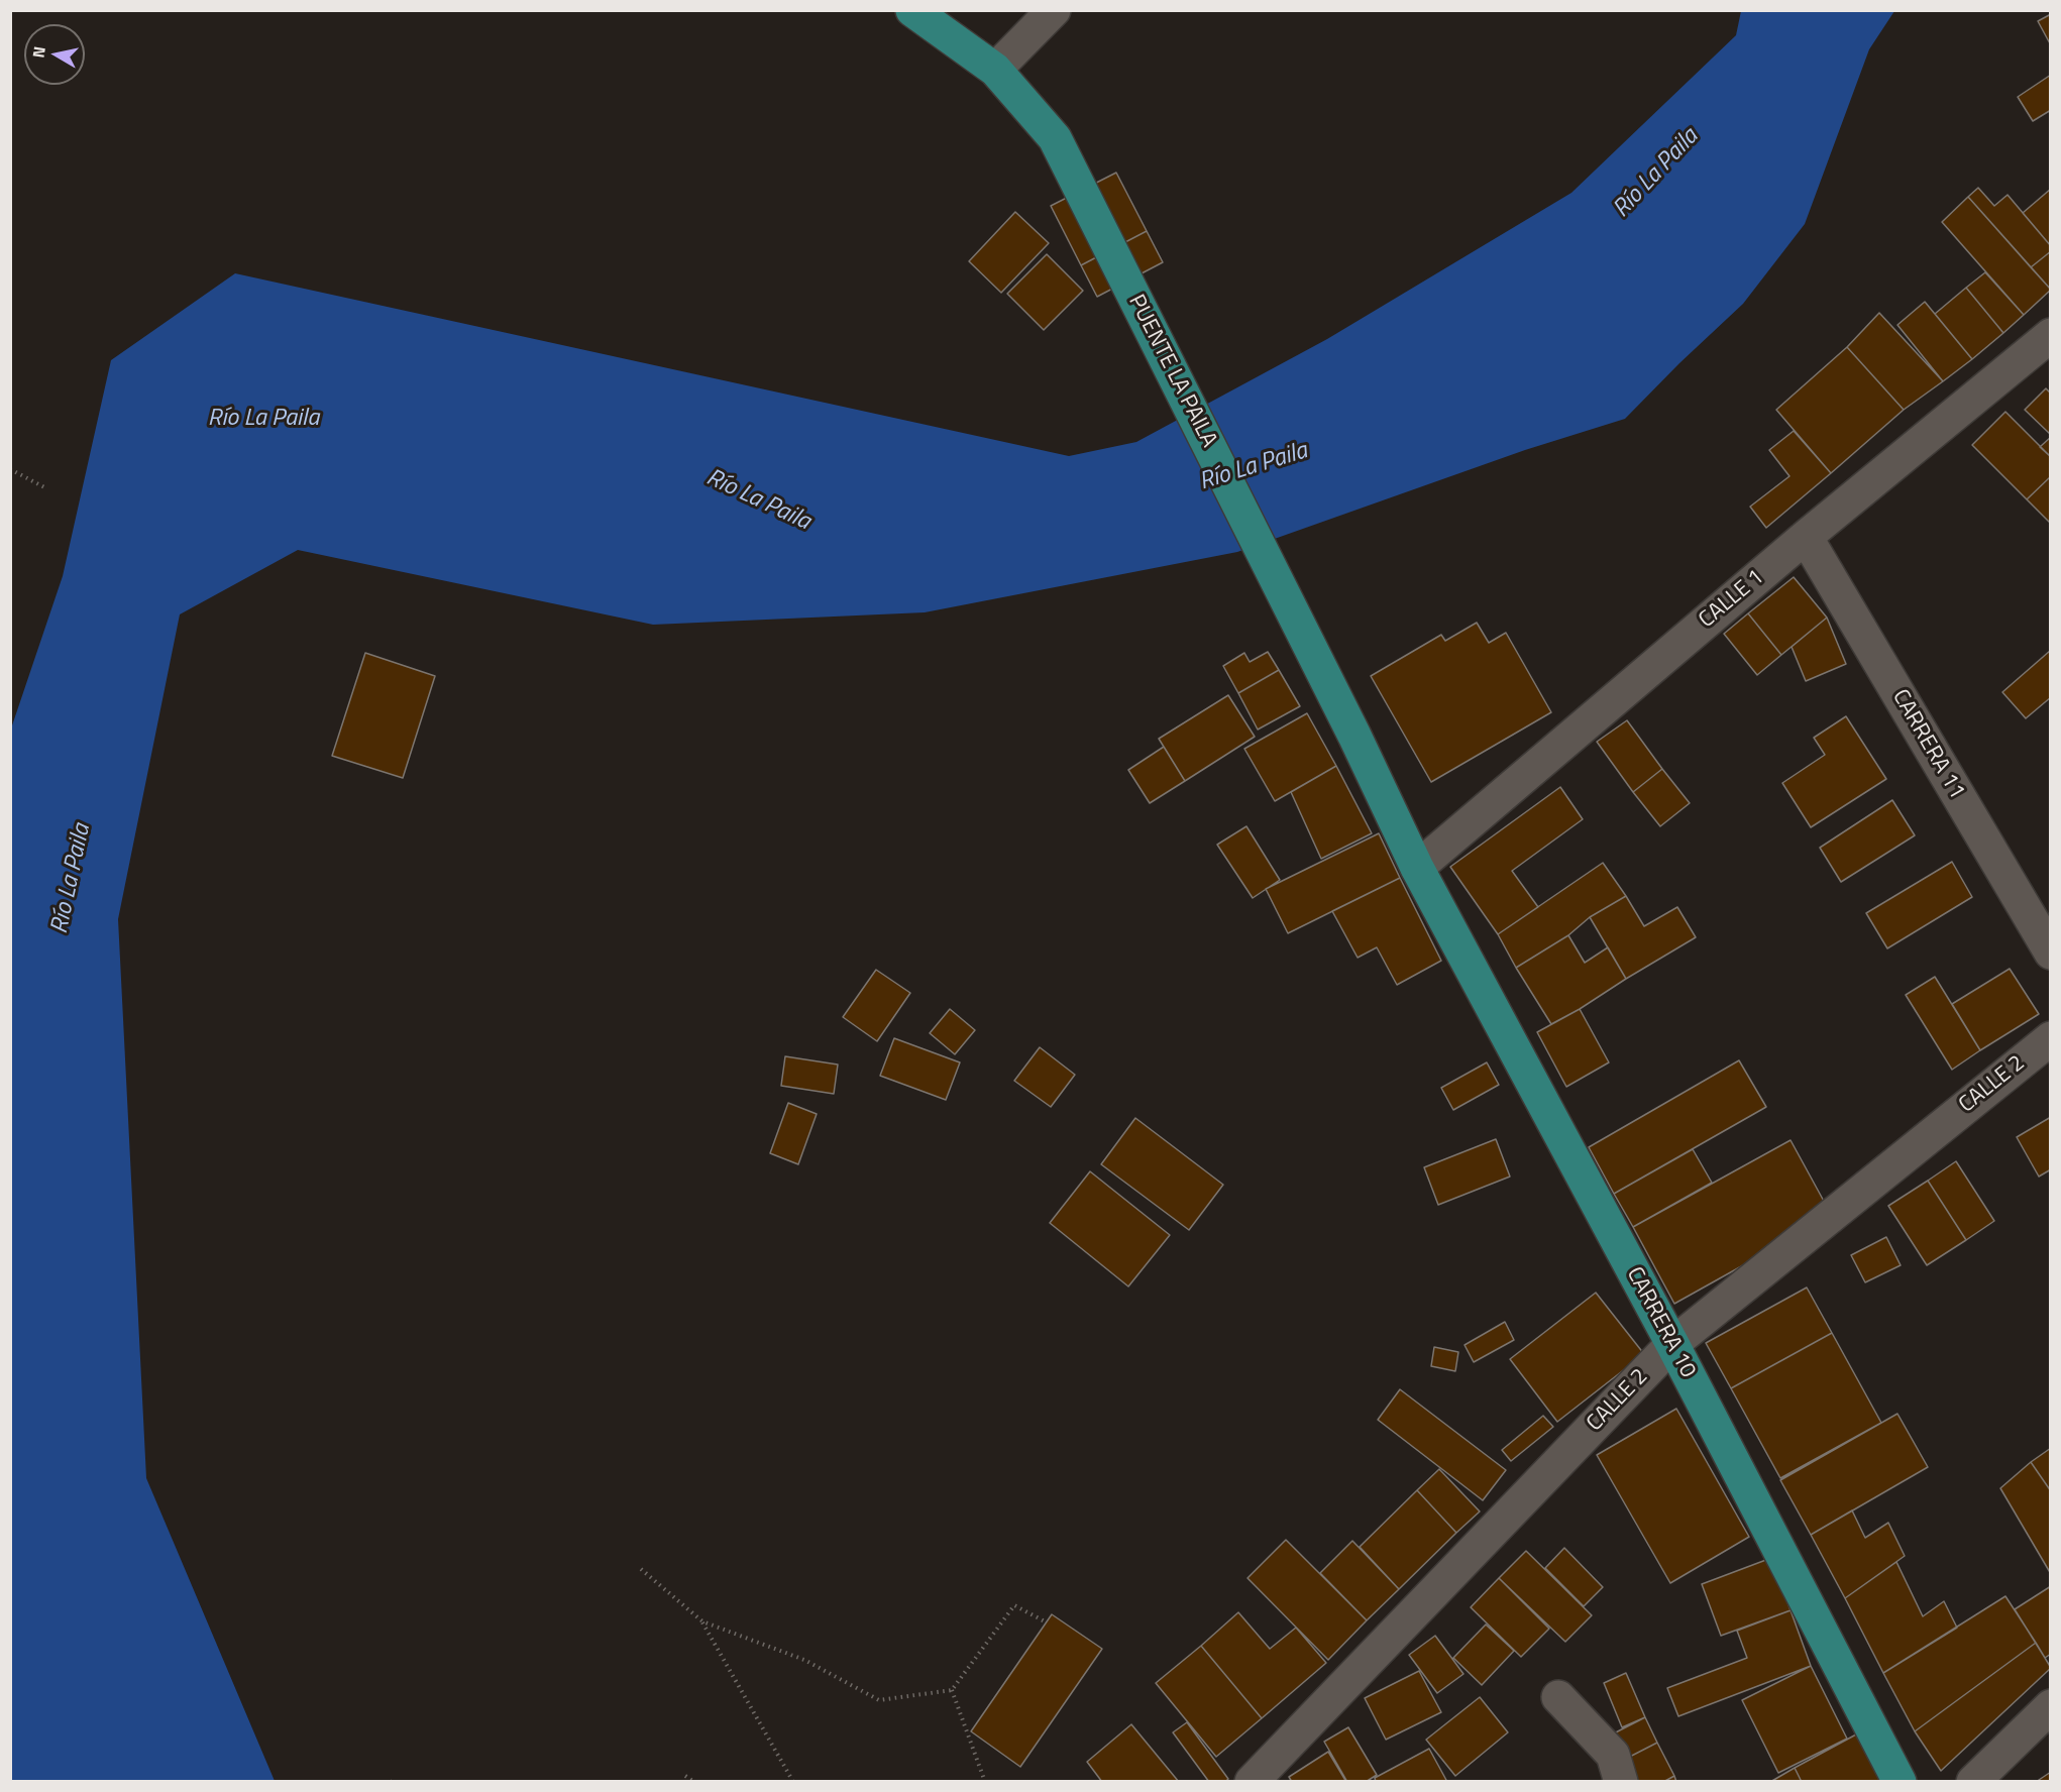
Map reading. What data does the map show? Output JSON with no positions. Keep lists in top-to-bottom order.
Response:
{
  "streets": {
    "main road": ["PUENTE LA PAILA", "CARRERA 10"],
    "street": ["CALLE 1", "CARRERA 11", "CALLE 2"]
  },
  "crossings": [
    ["PUENTE LA PAILA", "CALLE 1"],
    ["PUENTE LA PAILA", "CARRERA 10"],
    ["CALLE 1", "CARRERA 11"],
    ["CALLE 1", "CARRERA 10"],
    ["CALLE 2", "CARRERA 10"]
  ],
  "water": ["Río La Paila"],
  "north": "left"
}
